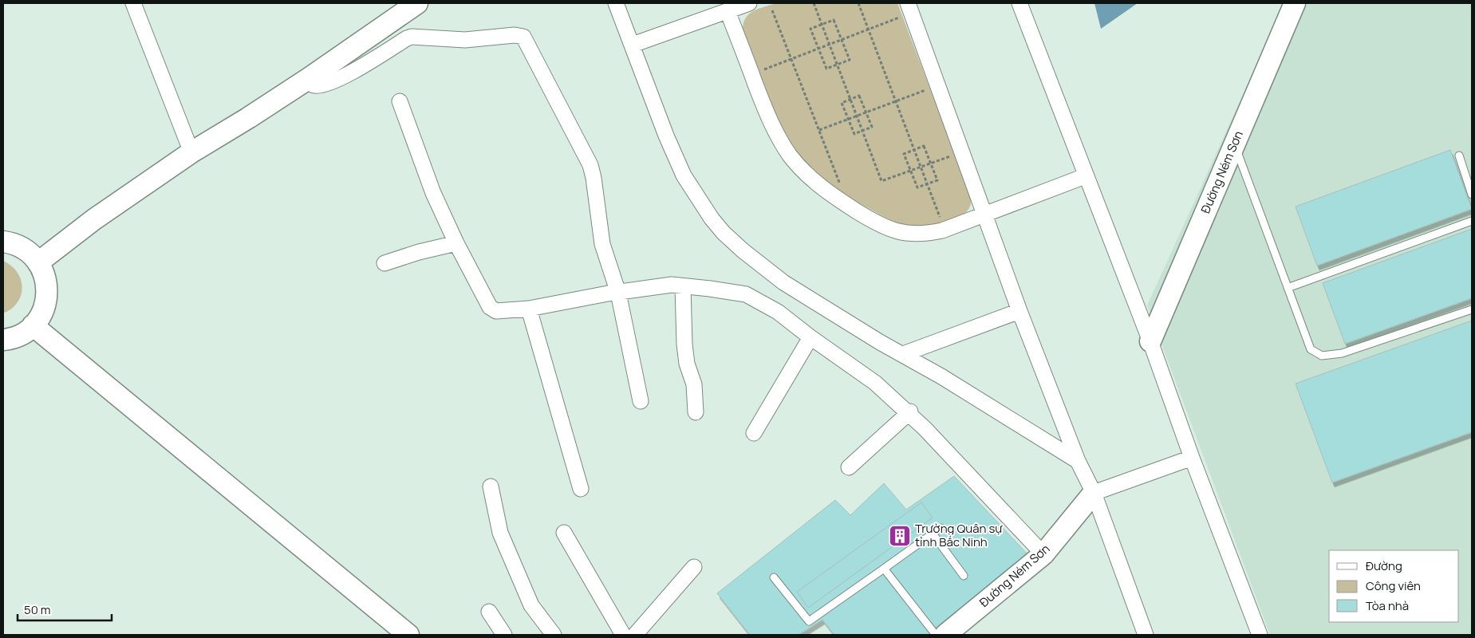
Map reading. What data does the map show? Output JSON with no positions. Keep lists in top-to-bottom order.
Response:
{
  "streets": {
    "street": ["Đường Ném Sơn"]
  },
  "places": {
    "building": ["Trường Quân sự tỉnh Bắc Ninh"]
  },
  "legend": ["Đường", "Công viên", "Tòa nhà"],
  "scale_bar": "50 m"
}
